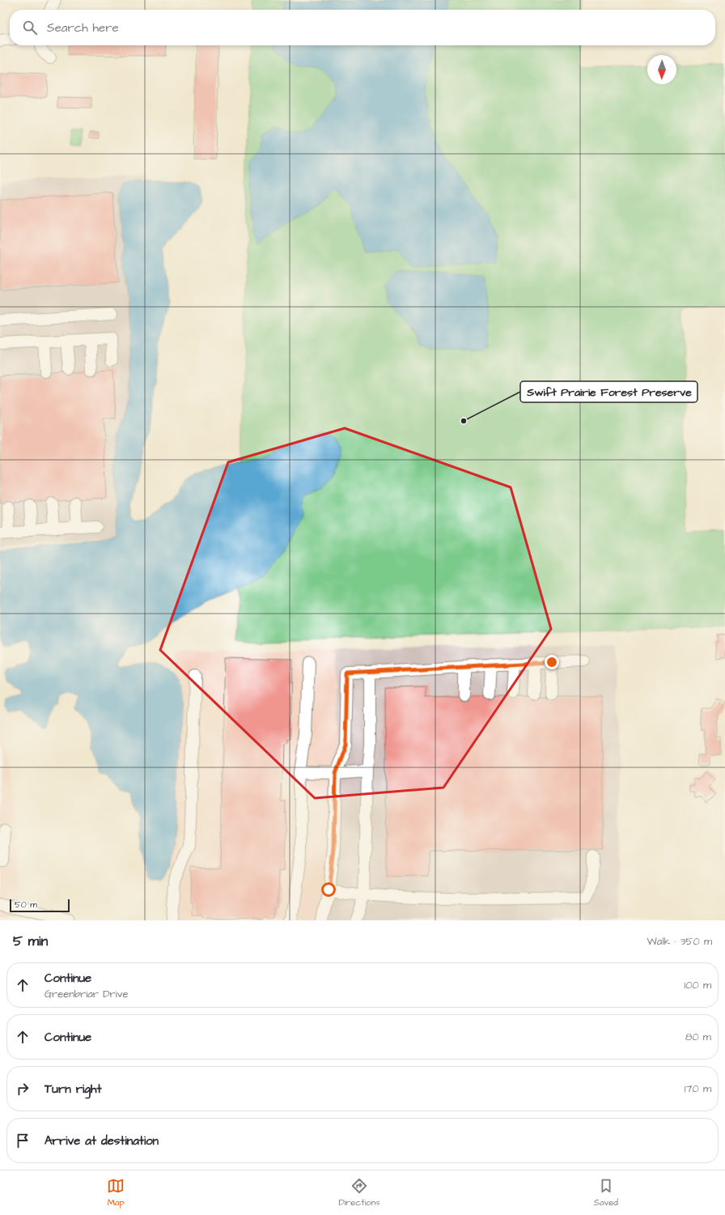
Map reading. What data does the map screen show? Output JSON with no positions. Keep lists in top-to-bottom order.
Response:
{
  "places": ["Swift Prairie Forest Preserve"],
  "scale_bar": "50 m",
  "north": "bottom",
  "page": {
    "search": "Search here",
    "scale": "50 m",
    "heading": ["5 min", "Walk · 350 m"],
    "list": [
      ["Continue", "Greenbriar Drive", "100 m"],
      ["Continue", "80 m"],
      ["Turn right", "170 m"],
      "Arrive at destination"
    ],
    "nav": ["Map", "Directions", "Saved"]
  }
}
